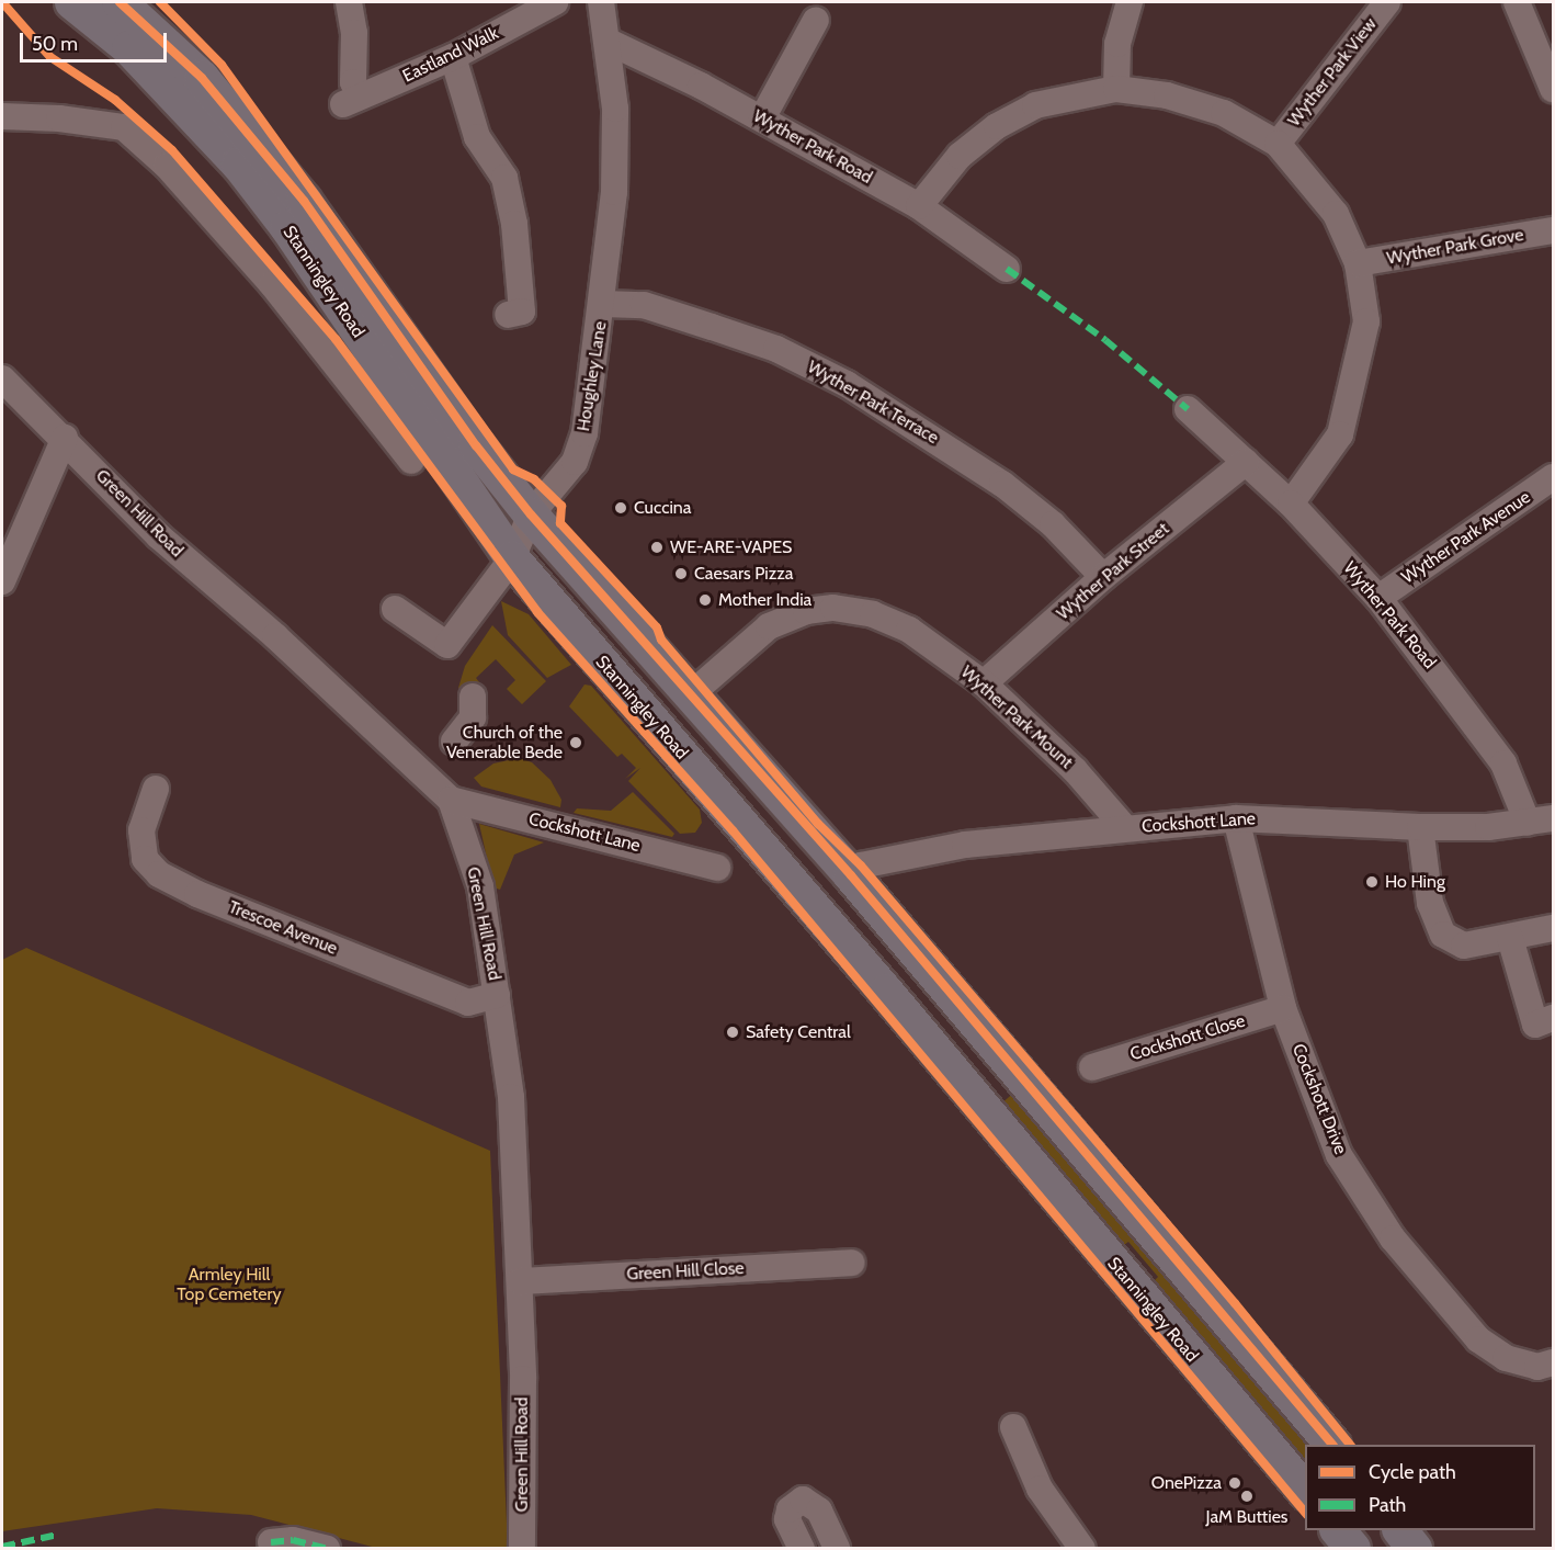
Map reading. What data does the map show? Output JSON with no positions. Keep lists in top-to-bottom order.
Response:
{
  "streets": {
    "main road": ["Stanningley Road"],
    "street": [
      "Eastland Walk",
      "Wyther Park View",
      "Wyther Park Road",
      "Wyther Park Grove",
      "Houghley Lane",
      "Wyther Park Terrace",
      "Green Hill Road",
      "Wyther Park Avenue",
      "Wyther Park Street",
      "Wyther Park Mount",
      "Cockshott Lane",
      "Trescoe Avenue",
      "Cockshott Close",
      "Cockshott Drive",
      "Green Hill Close"
    ]
  },
  "crossings": [
    ["Wyther Park Road", "Houghley Lane"],
    ["Wyther Park Road", "Wyther Park Avenue"],
    ["Wyther Park Road", "Wyther Park Street"],
    ["Wyther Park Road", "Cockshott Lane"],
    ["Stanningley Road", "Houghley Lane"],
    ["Stanningley Road", "Wyther Park Mount"],
    ["Stanningley Road", "Cockshott Lane"],
    ["Houghley Lane", "Wyther Park Terrace"],
    ["Wyther Park Terrace", "Wyther Park Street"],
    ["Green Hill Road", "Cockshott Lane"],
    ["Green Hill Road", "Trescoe Avenue"],
    ["Green Hill Road", "Green Hill Close"],
    ["Wyther Park Street", "Wyther Park Mount"],
    ["Wyther Park Mount", "Cockshott Lane"],
    ["Cockshott Lane", "Cockshott Drive"],
    ["Cockshott Close", "Cockshott Drive"]
  ],
  "parks": ["Armley Hill Top Cemetery"],
  "places": [
    "Cuccina",
    "WE-ARE-VAPES",
    "Caesars Pizza",
    "Mother India",
    "Church of the Venerable Bede",
    "Ho Hing",
    "Safety Central",
    "OnePizza",
    "JaM Butties"
  ],
  "legend": ["Cycle path", "Path"],
  "scale_bar": "50 m"
}
